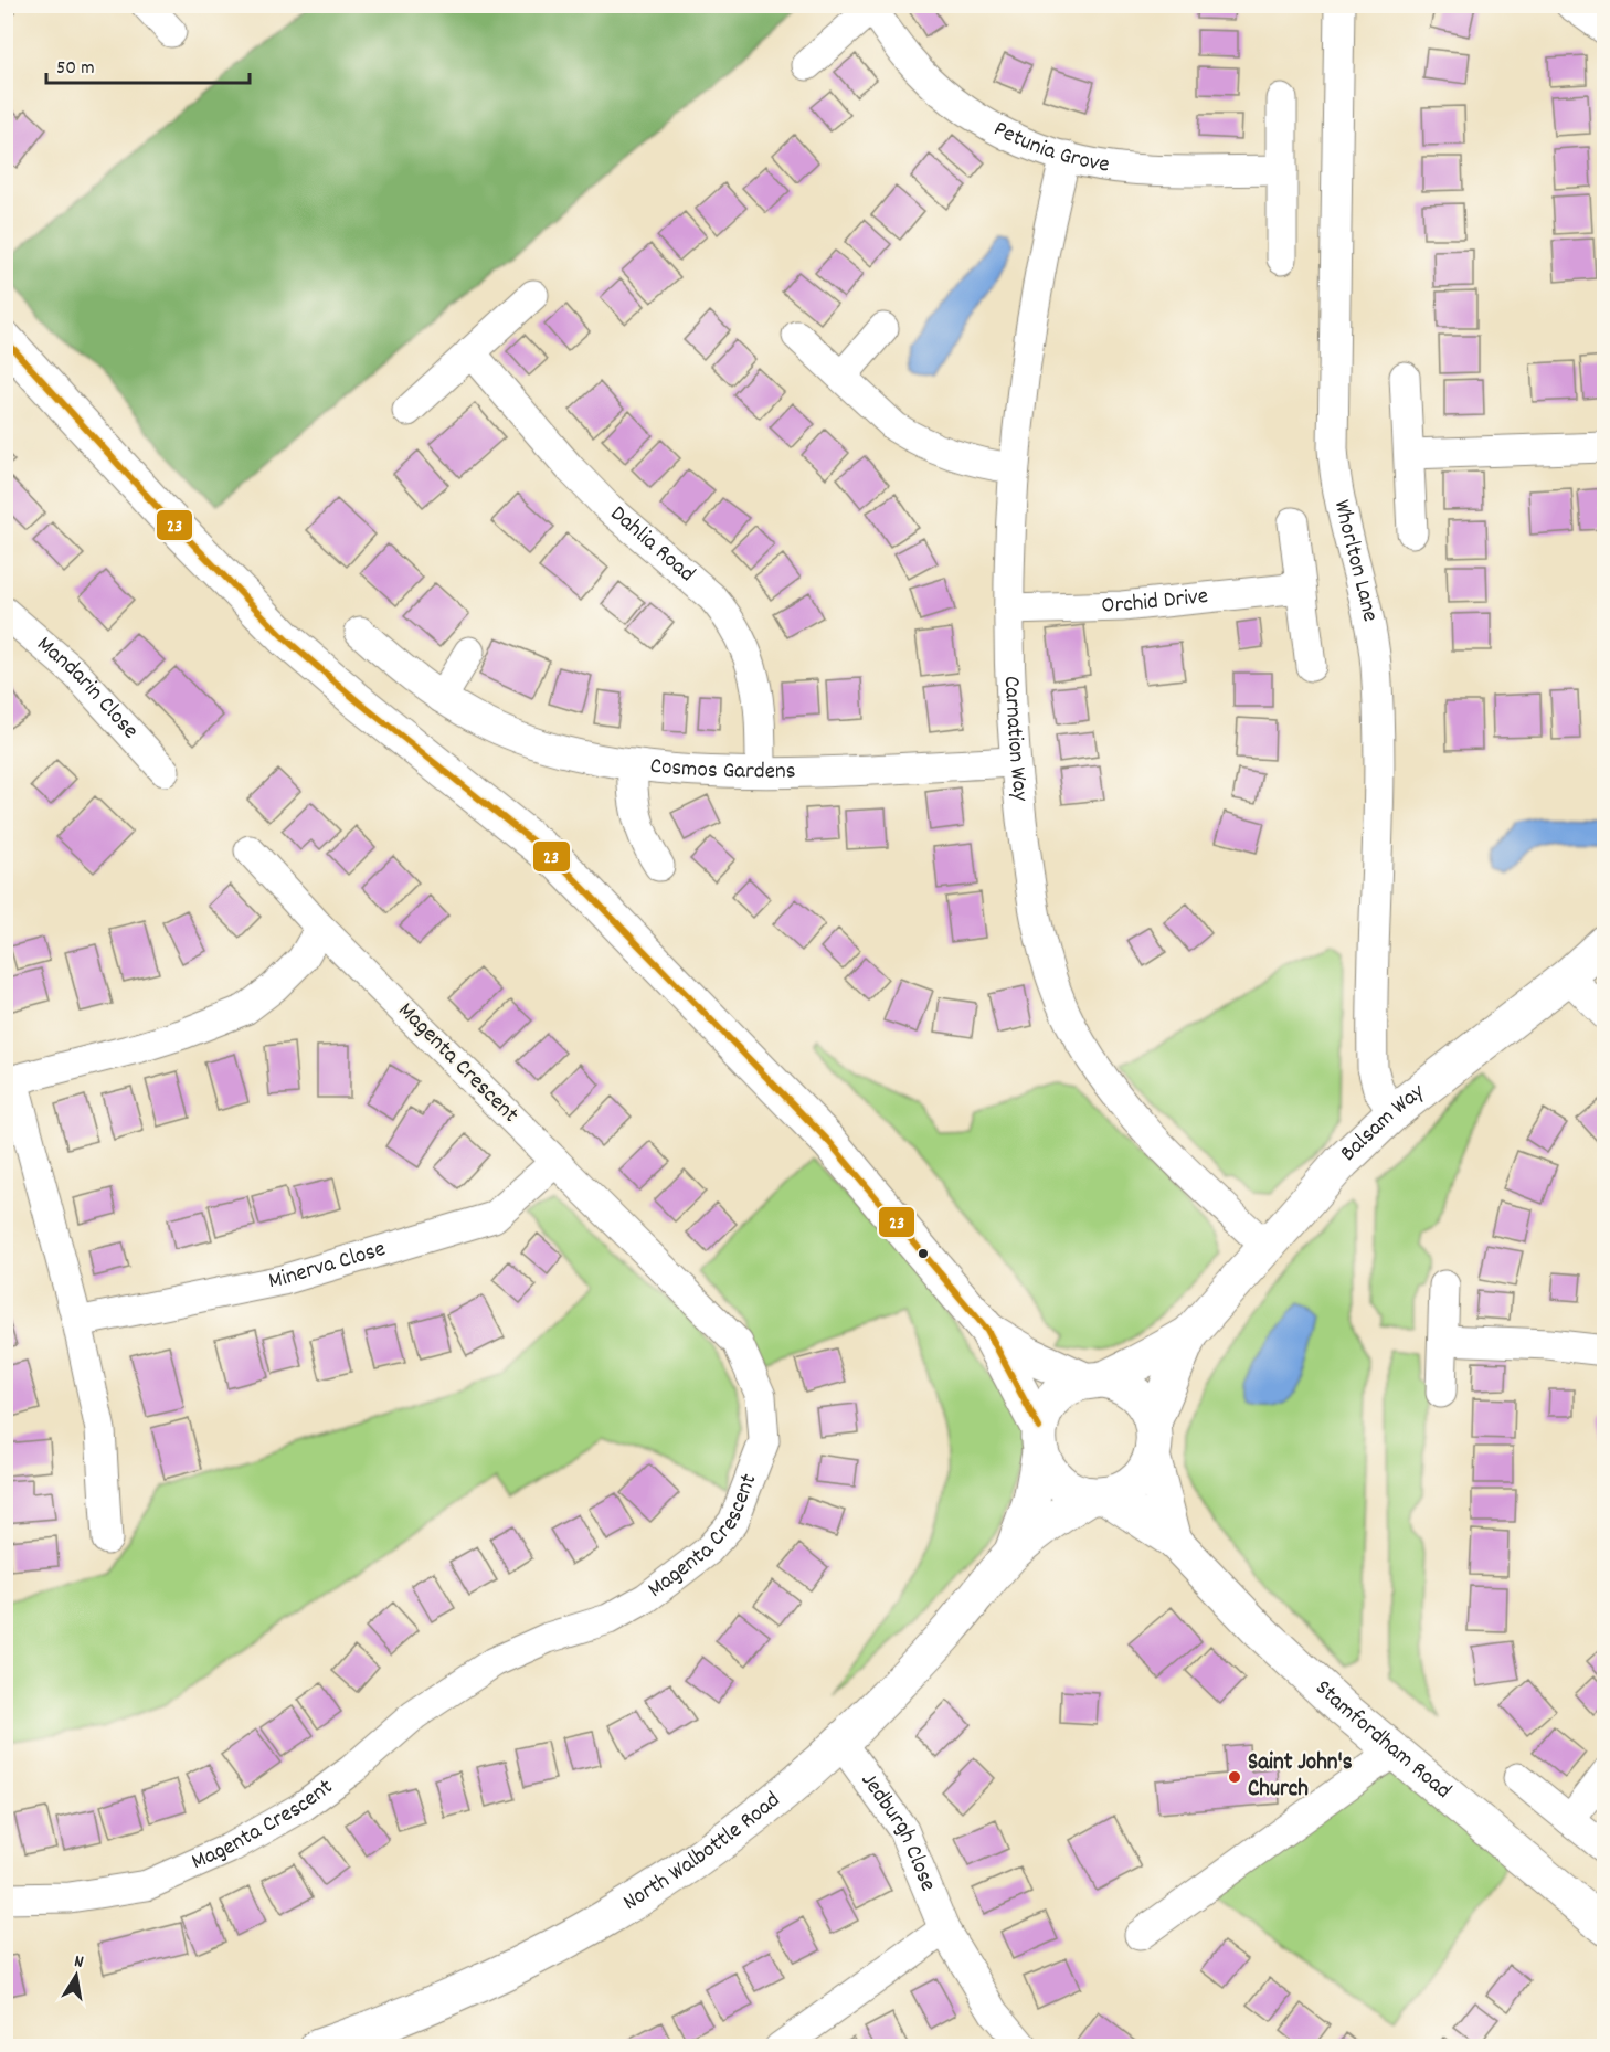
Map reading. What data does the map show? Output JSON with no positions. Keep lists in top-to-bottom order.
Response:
{
  "streets": {
    "main road": ["Balsam Way", "Stamfordham Road", "North Walbottle Road"],
    "street": [
      "Petunia Grove",
      "Dahlia Road",
      "Whorlton Lane",
      "Orchid Drive",
      "Mandarin Close",
      "Carnation Way",
      "Cosmos Gardens",
      "Magenta Crescent",
      "Minerva Close",
      "Jedburgh Close"
    ]
  },
  "crossings": [
    ["Petunia Grove", "Carnation Way"],
    ["Dahlia Road", "Cosmos Gardens"],
    ["Whorlton Lane", "Balsam Way"],
    ["Orchid Drive", "Carnation Way"],
    ["Carnation Way", "Cosmos Gardens"],
    ["Carnation Way", "Balsam Way"],
    ["Magenta Crescent", "Minerva Close"],
    ["Balsam Way", "Stamfordham Road"],
    ["Balsam Way", "North Walbottle Road"],
    ["Stamfordham Road", "North Walbottle Road"],
    ["Jedburgh Close", "North Walbottle Road"]
  ],
  "places": ["Saint John's Church"],
  "lines": ["transit line 23"],
  "scale_bar": "50 m",
  "north": "top"
}
